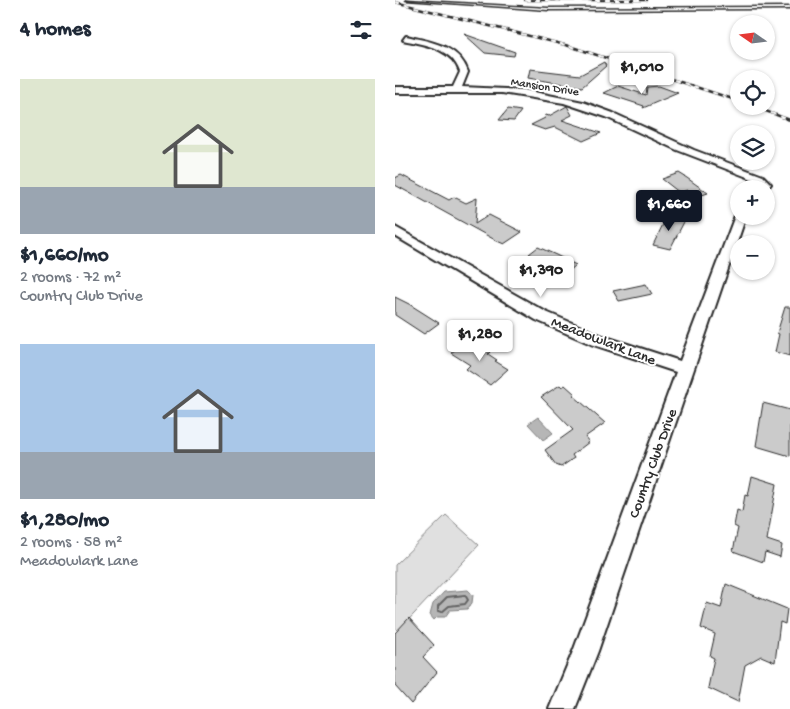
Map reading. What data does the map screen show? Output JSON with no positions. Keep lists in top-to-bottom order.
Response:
{
  "streets": {
    "street": ["Mansion Drive", "Meadowlark Lane", "Country Club Drive"]
  },
  "crossings": [
    ["Meadowlark Lane", "Country Club Drive"]
  ],
  "north": "left",
  "page": {
    "heading": "4 homes",
    "map_buttons": ["+", "−"],
    "price": [
      "$1,010",
      "$1,660",
      "$1,390",
      "$1,280"
    ],
    "list": [
      {
        "name": "$1,660/mo",
        "note": "2 rooms · 72 m² · Country Club Drive"
      },
      {
        "name": "$1,280/mo",
        "note": "2 rooms · 58 m² · Meadowlark Lane"
      }
    ]
  }
}
